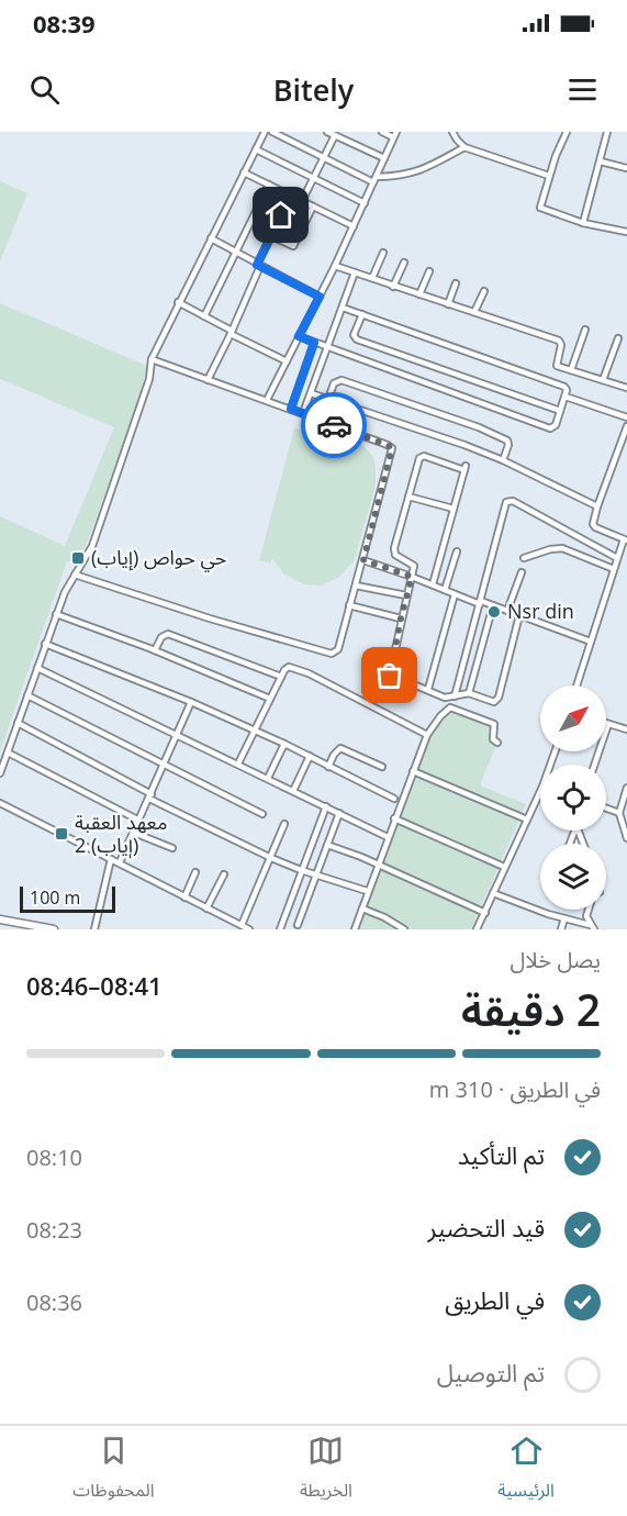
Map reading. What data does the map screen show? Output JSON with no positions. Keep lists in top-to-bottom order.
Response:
{
  "places": {
    "transit": ["حي حواص (إياب)", "معهد العقبة 2 (إياب)"],
    "other": ["Nsr din"]
  },
  "scale_bar": "100 m",
  "north": "top right",
  "page": {
    "status": "08:39",
    "header": "Bitely",
    "scale": "100 m",
    "heading": ["2 دقيقة", "يصل خلال", "08:41–08:46"],
    "bar": "في الطريق · 310 m",
    "list": [
      ["تم التأكيد", "08:10"],
      ["قيد التحضير", "08:23"],
      ["في الطريق", "08:36"],
      "تم التوصيل"
    ],
    "tabs": ["الرئيسية", "الخريطة", "المحفوظات"]
  }
}
